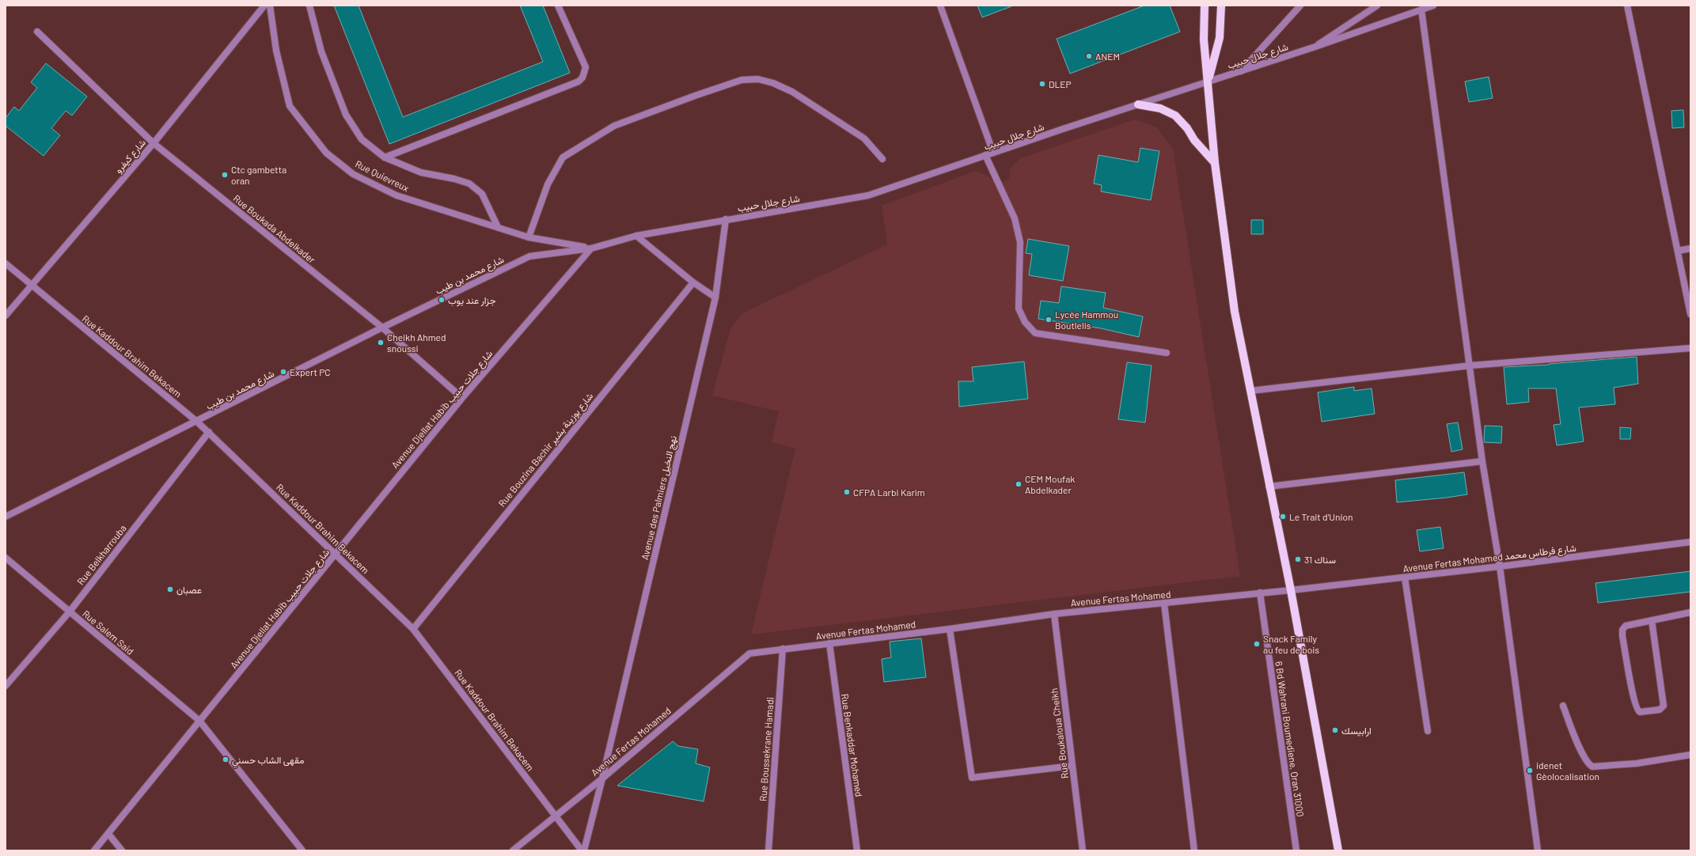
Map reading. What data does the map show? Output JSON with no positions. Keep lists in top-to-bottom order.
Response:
{
  "streets": {
    "street": [
      "شارع جلال حبيب",
      "شارع كيفرو",
      "Rue Quievreux",
      "Rue Boukada Abdelkader",
      "شارع محمد بن طيب",
      "Rue Kaddour Brahim Bekacem",
      "Avenue Djellat Habib شارع جلات حبيب",
      "Rue Bouzina Bachir شارع بوزينة بشير",
      "Avenue des Palmiers نهج النخيل",
      "Rue Belkharrouba",
      "Avenue Fertas Mohamed شارع فرطاس محمد",
      "Avenue Fertas Mohamed",
      "Rue Salem Said",
      "Rue Boukaloua Cheikh",
      "6 Bd Wahrani Boumediene, Oran 31000",
      "Rue Benkaddar Mohamed",
      "Rue Boussekrane Hamadi"
    ]
  },
  "crossings": [
    ["شارع جلال حبيب", "Rue Quievreux"],
    ["شارع جلال حبيب", "شارع محمد بن طيب"],
    ["شارع جلال حبيب", "Avenue Djellat Habib شارع جلات حبيب"],
    ["شارع جلال حبيب", "Avenue des Palmiers نهج النخيل"],
    ["شارع كيفرو", "Rue Boukada Abdelkader"],
    ["شارع كيفرو", "Rue Kaddour Brahim Bekacem"],
    ["Rue Quievreux", "شارع محمد بن طيب"],
    ["Rue Quievreux", "Avenue Djellat Habib شارع جلات حبيب"],
    ["Rue Boukada Abdelkader", "شارع محمد بن طيب"],
    ["Rue Boukada Abdelkader", "Avenue Djellat Habib شارع جلات حبيب"],
    ["شارع محمد بن طيب", "Rue Kaddour Brahim Bekacem"],
    ["شارع محمد بن طيب", "Avenue Djellat Habib شارع جلات حبيب"],
    ["Rue Kaddour Brahim Bekacem", "Avenue Djellat Habib شارع جلات حبيب"],
    ["Rue Kaddour Brahim Bekacem", "Rue Bouzina Bachir شارع بوزينة بشير"],
    ["Rue Kaddour Brahim Bekacem", "Avenue des Palmiers نهج النخيل"],
    ["Rue Kaddour Brahim Bekacem", "Rue Belkharrouba"],
    ["Rue Kaddour Brahim Bekacem", "Avenue Fertas Mohamed"],
    ["Avenue Djellat Habib شارع جلات حبيب", "Rue Salem Said"],
    ["Avenue des Palmiers نهج النخيل", "Avenue Fertas Mohamed"],
    ["Rue Belkharrouba", "Rue Salem Said"],
    ["Avenue Fertas Mohamed شارع فرطاس محمد", "Avenue Fertas Mohamed"],
    ["Avenue Fertas Mohamed", "Rue Boukaloua Cheikh"],
    ["Avenue Fertas Mohamed", "6 Bd Wahrani Boumediene, Oran 31000"],
    ["Avenue Fertas Mohamed", "Rue Benkaddar Mohamed"],
    ["Avenue Fertas Mohamed", "Rue Boussekrane Hamadi"]
  ],
  "places": [
    "ANEM",
    "DLEP",
    "Ctc gambetta oran",
    "جزار عند يوب",
    "Lycée Hammou Boutlelis",
    "Cheikh Ahmed snoussi",
    "Expert PC",
    "CEM Moufak Abdelkader",
    "CFPA Larbi Karim",
    "Le Trait d'Union",
    "سناك 31",
    "عصبان",
    "Snack Family au feu de bois",
    "ارابيسك",
    "مقهى الشاب حسني",
    "idenet Gèolocalisation"
  ]
}
